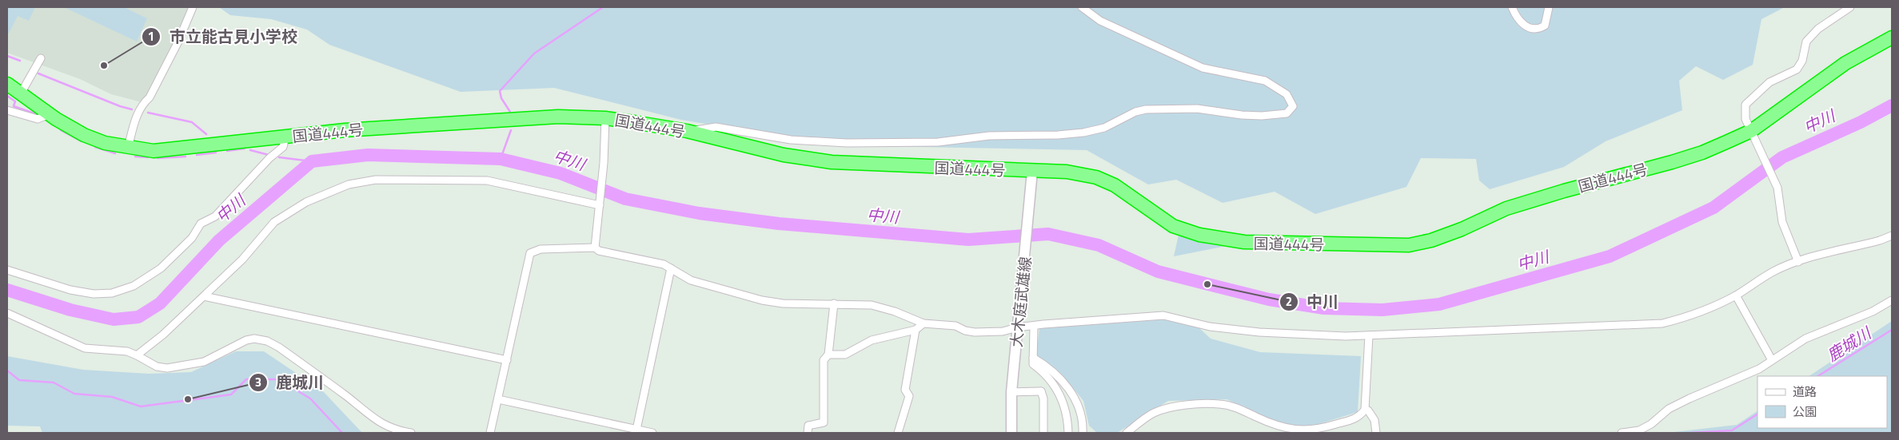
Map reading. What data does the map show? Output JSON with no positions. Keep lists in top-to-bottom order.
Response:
{
  "streets": {
    "highway": ["国道444号"],
    "main road": ["大木庭武雄線"]
  },
  "crossings": [
    ["国道444号", "大木庭武雄線"]
  ],
  "water": ["中川", "鹿城川"],
  "places": ["市立能古見小学校", "中川", "鹿城川"],
  "legend": ["道路", "公園"]
}
